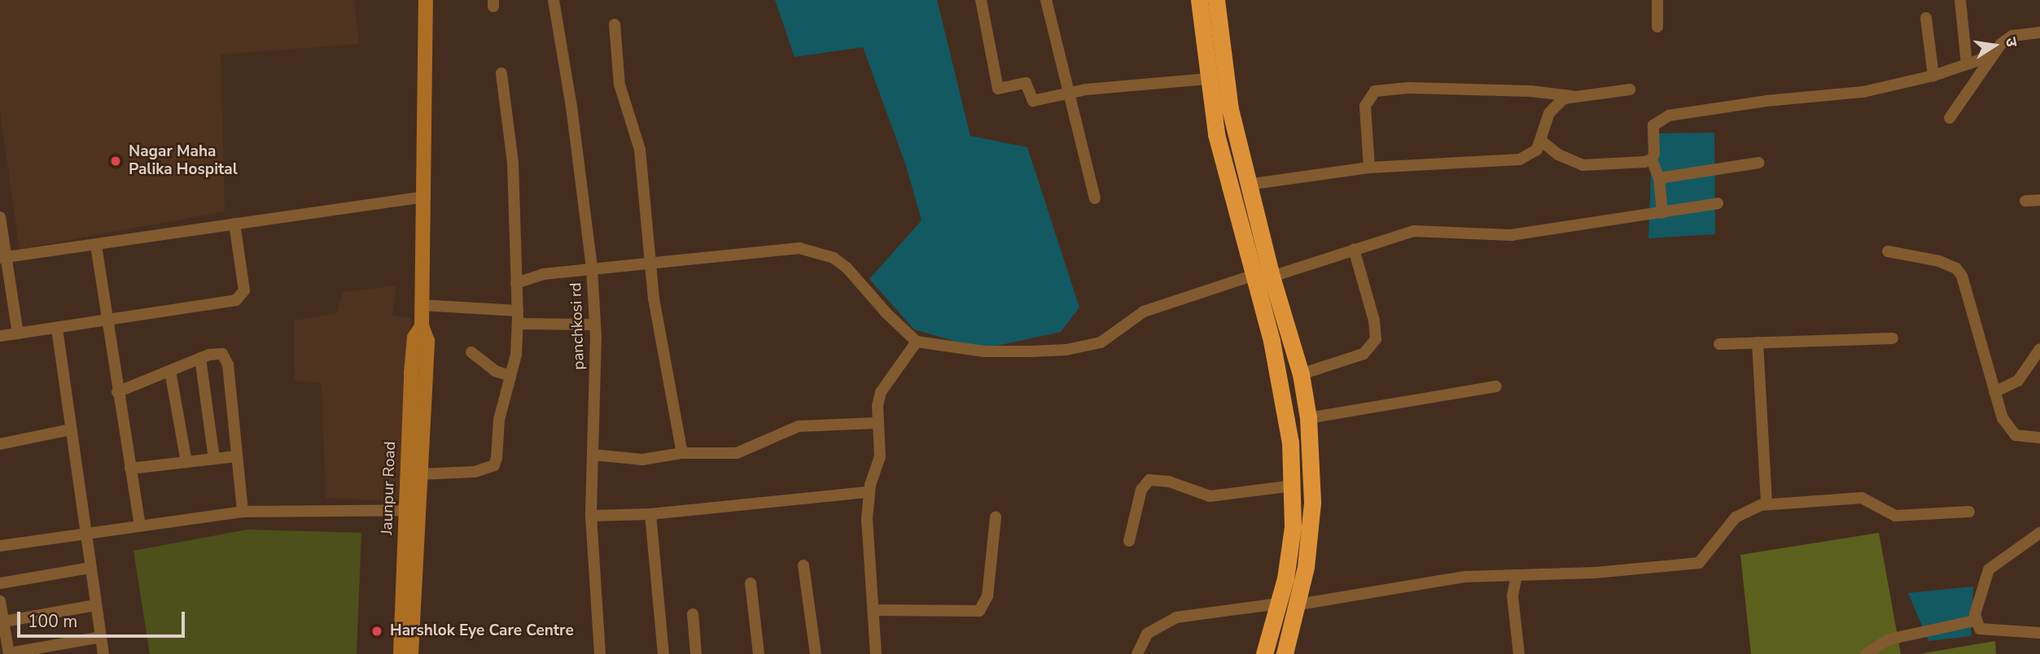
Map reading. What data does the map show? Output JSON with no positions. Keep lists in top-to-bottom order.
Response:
{
  "streets": {
    "street": ["panchkosi rd", "Jaunpur Road"]
  },
  "places": ["Nagar Maha Palika Hospital", "Harshlok Eye Care Centre"],
  "scale_bar": "100 m",
  "north": "right"
}
